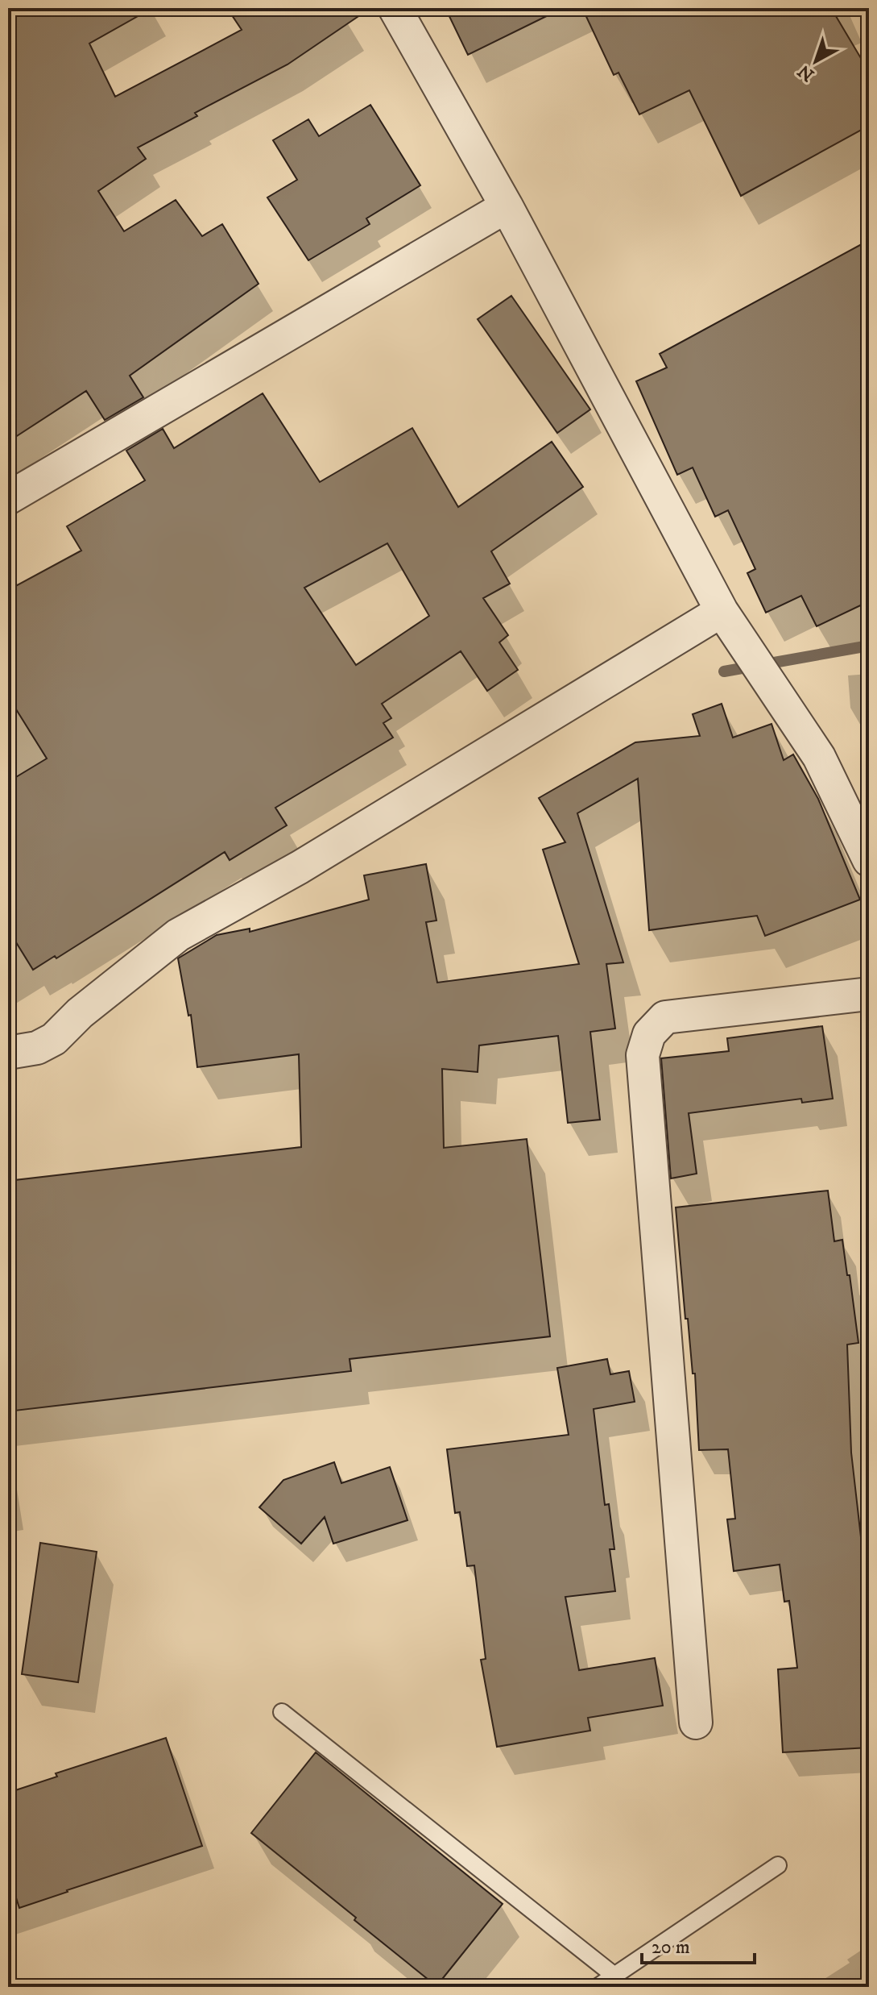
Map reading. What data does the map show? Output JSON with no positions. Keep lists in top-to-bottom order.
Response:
{
  "scale_bar": "20 m",
  "north": "bottom left"
}
